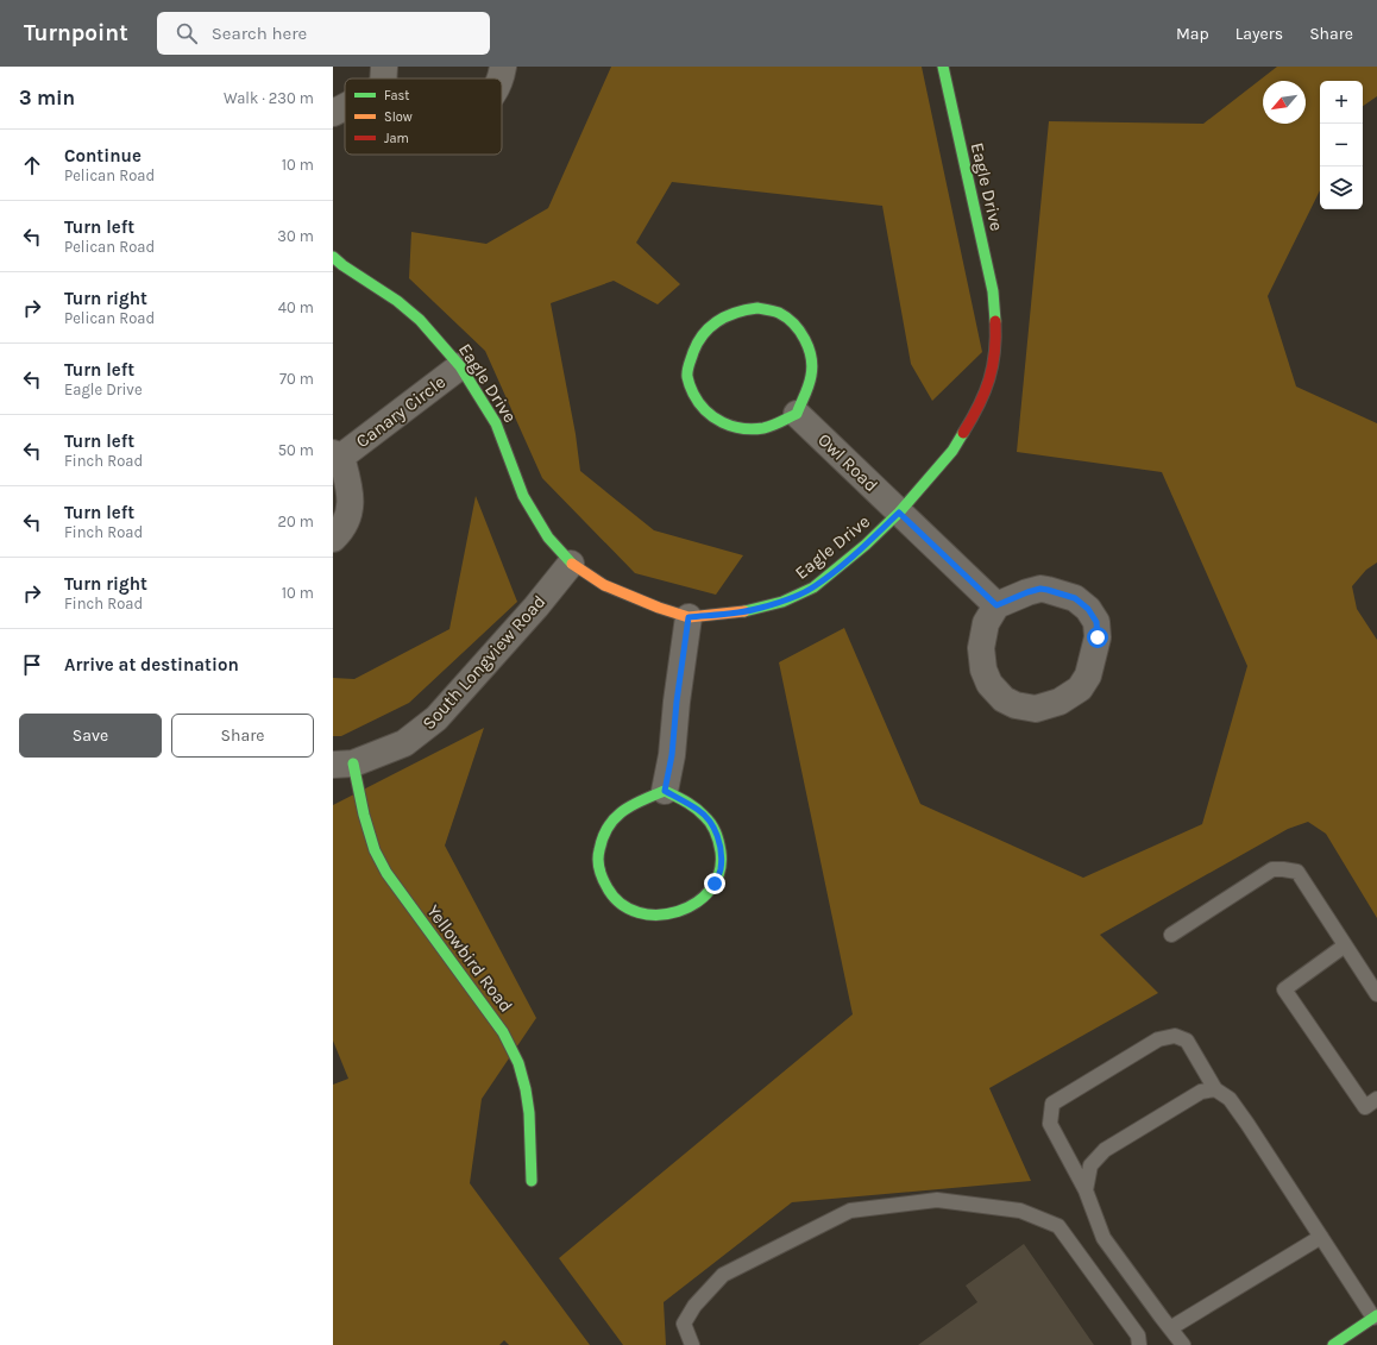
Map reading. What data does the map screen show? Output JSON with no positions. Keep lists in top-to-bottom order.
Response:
{
  "streets": {
    "main road": ["Eagle Drive", "Yellowbird Road"],
    "street": ["Canary Circle", "Owl Road", "South Longview Road"]
  },
  "crossings": [
    ["Eagle Drive", "Canary Circle"],
    ["Eagle Drive", "Owl Road"],
    ["Eagle Drive", "South Longview Road"],
    ["South Longview Road", "Yellowbird Road"]
  ],
  "legend": ["Fast", "Slow", "Jam"],
  "north": "bottom left",
  "page": {
    "header": "Turnpoint",
    "search": "Search here",
    "nav": ["Map", "Layers", "Share"],
    "heading": ["3 min", "Walk · 230 m"],
    "map_buttons": ["+", "−"],
    "list": [
      ["Continue", "Pelican Road", "10 m"],
      ["Turn left", "Pelican Road", "30 m"],
      ["Turn right", "Pelican Road", "40 m"],
      ["Turn left", "Eagle Drive", "70 m"],
      ["Turn left", "Finch Road", "50 m"],
      ["Turn left", "Finch Road", "20 m"],
      ["Turn right", "Finch Road", "10 m"],
      "Arrive at destination"
    ],
    "buttons": ["Save", "Share"]
  }
}
